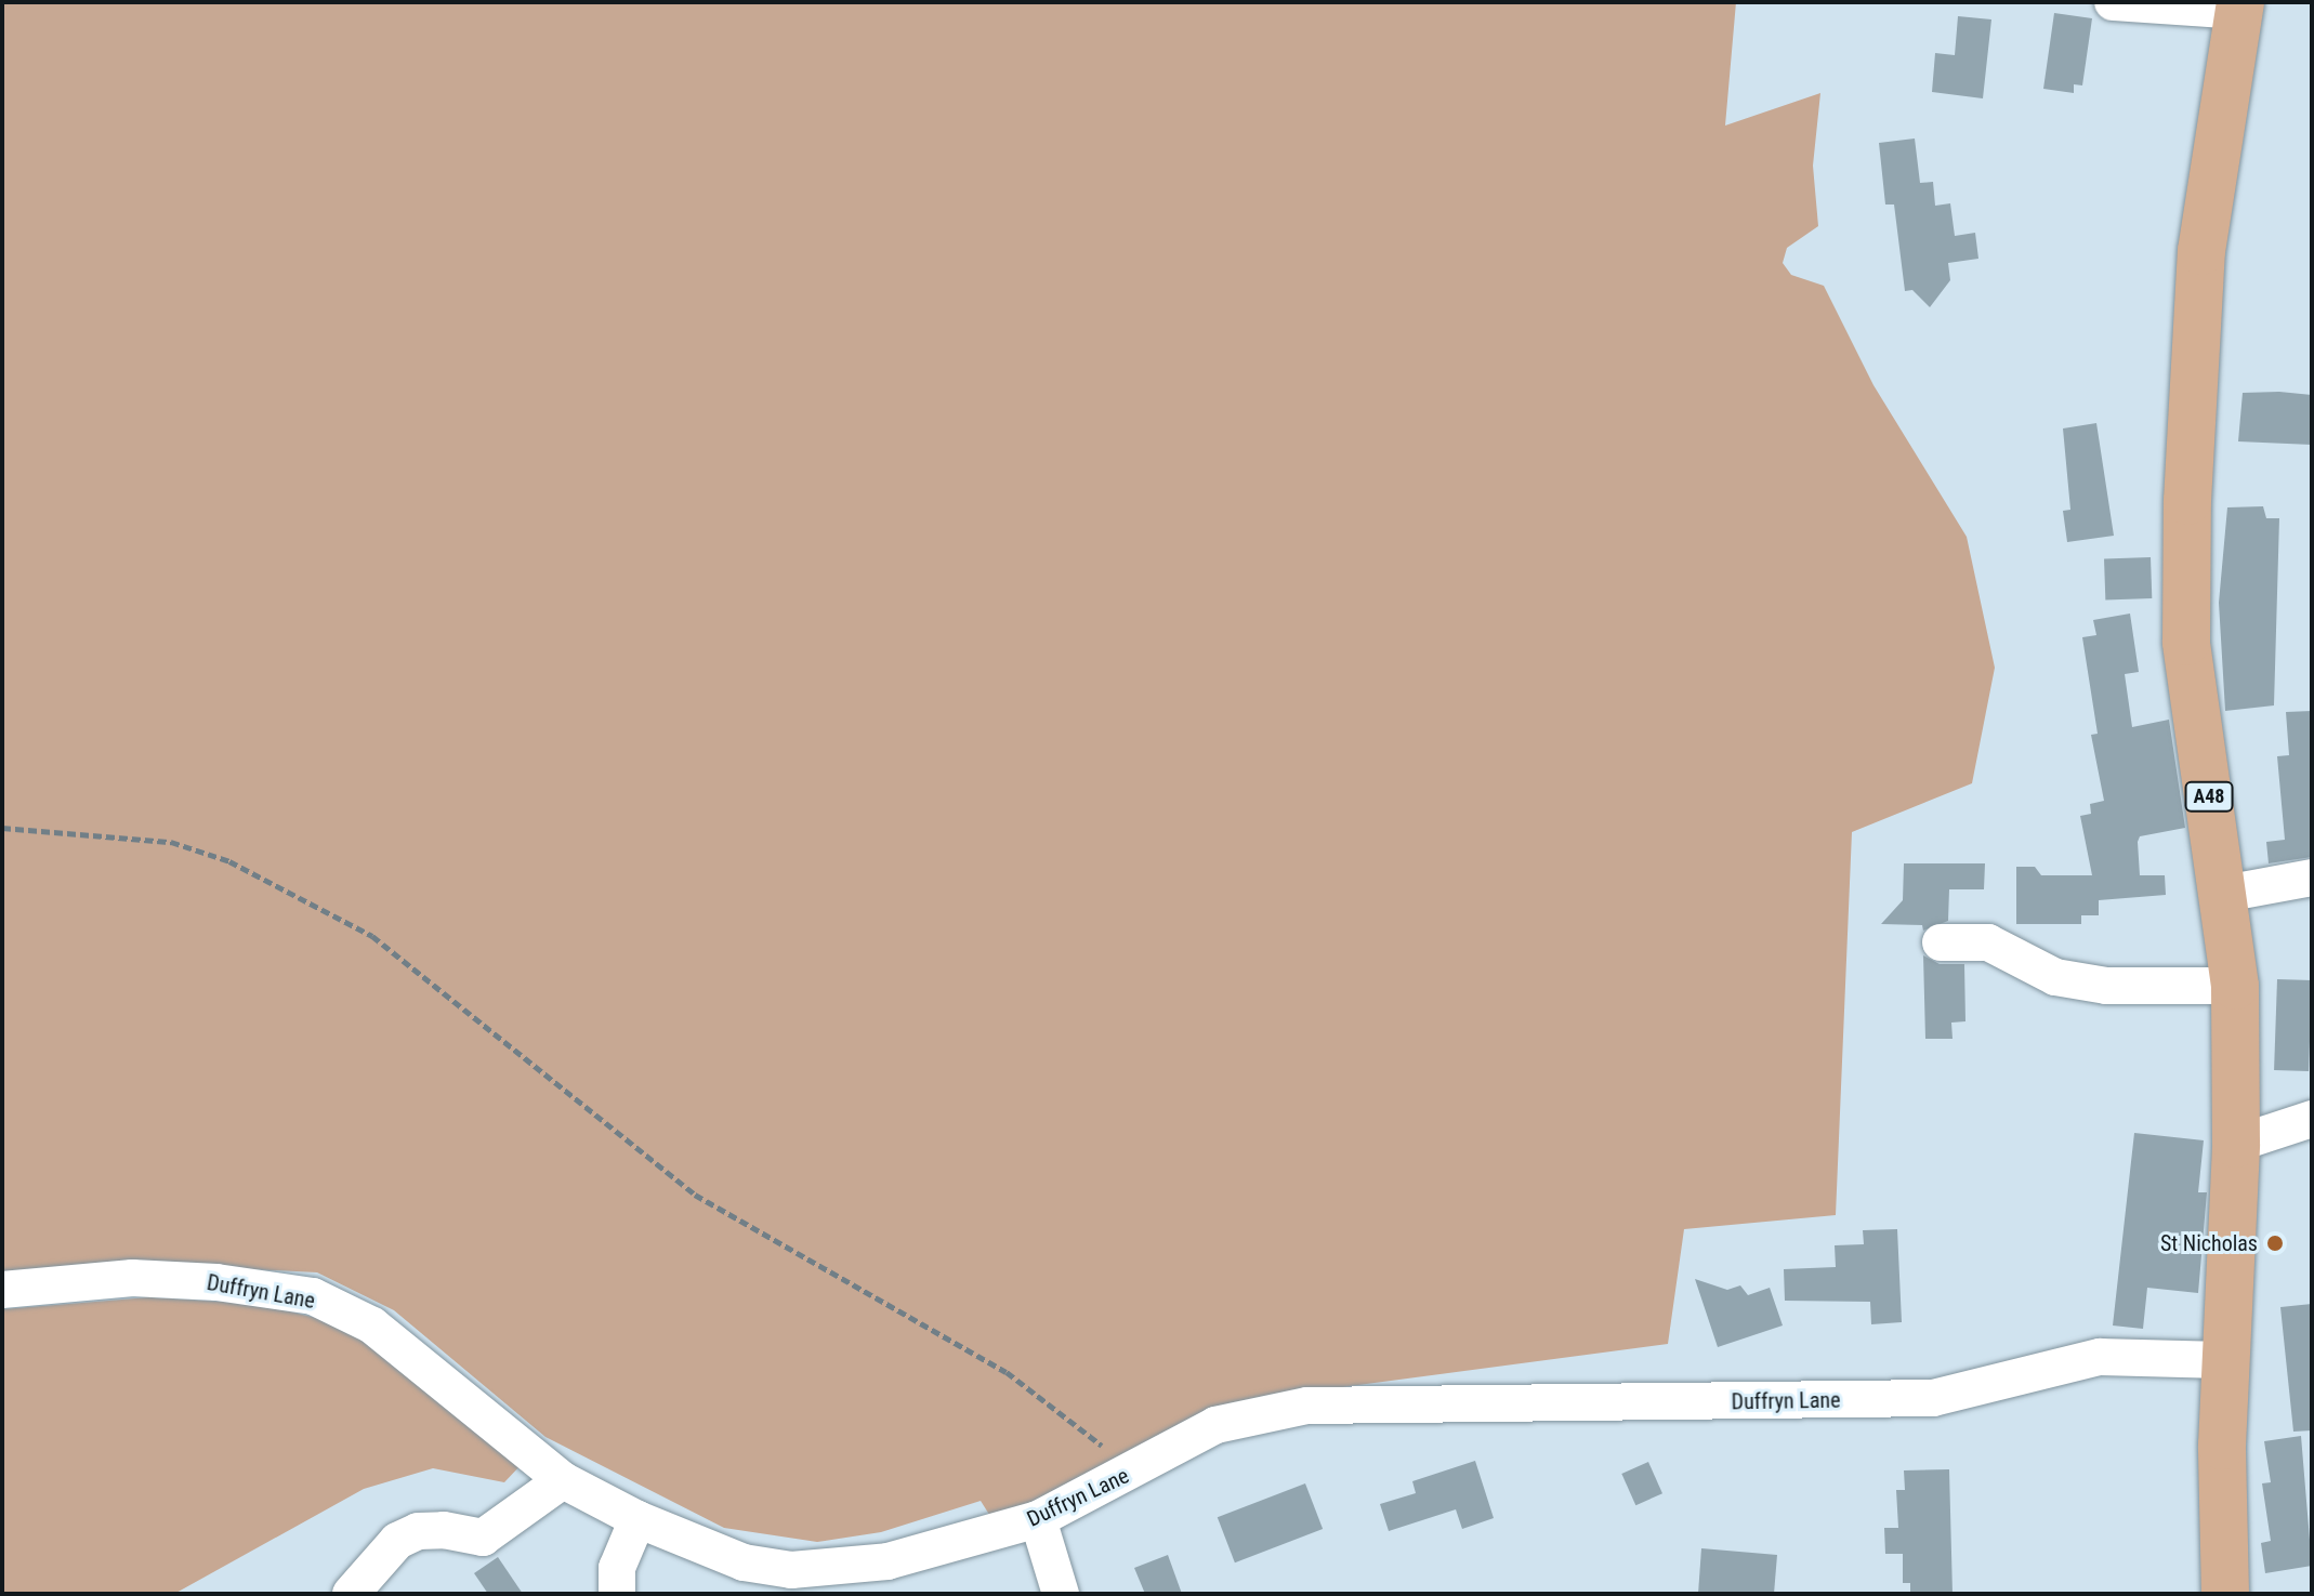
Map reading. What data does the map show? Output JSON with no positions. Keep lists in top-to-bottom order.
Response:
{
  "streets": {
    "main road": ["A48"],
    "street": ["Duffryn Lane"]
  },
  "crossings": [
    ["A48", "Duffryn Lane"]
  ],
  "places": ["St Nicholas"]
}
